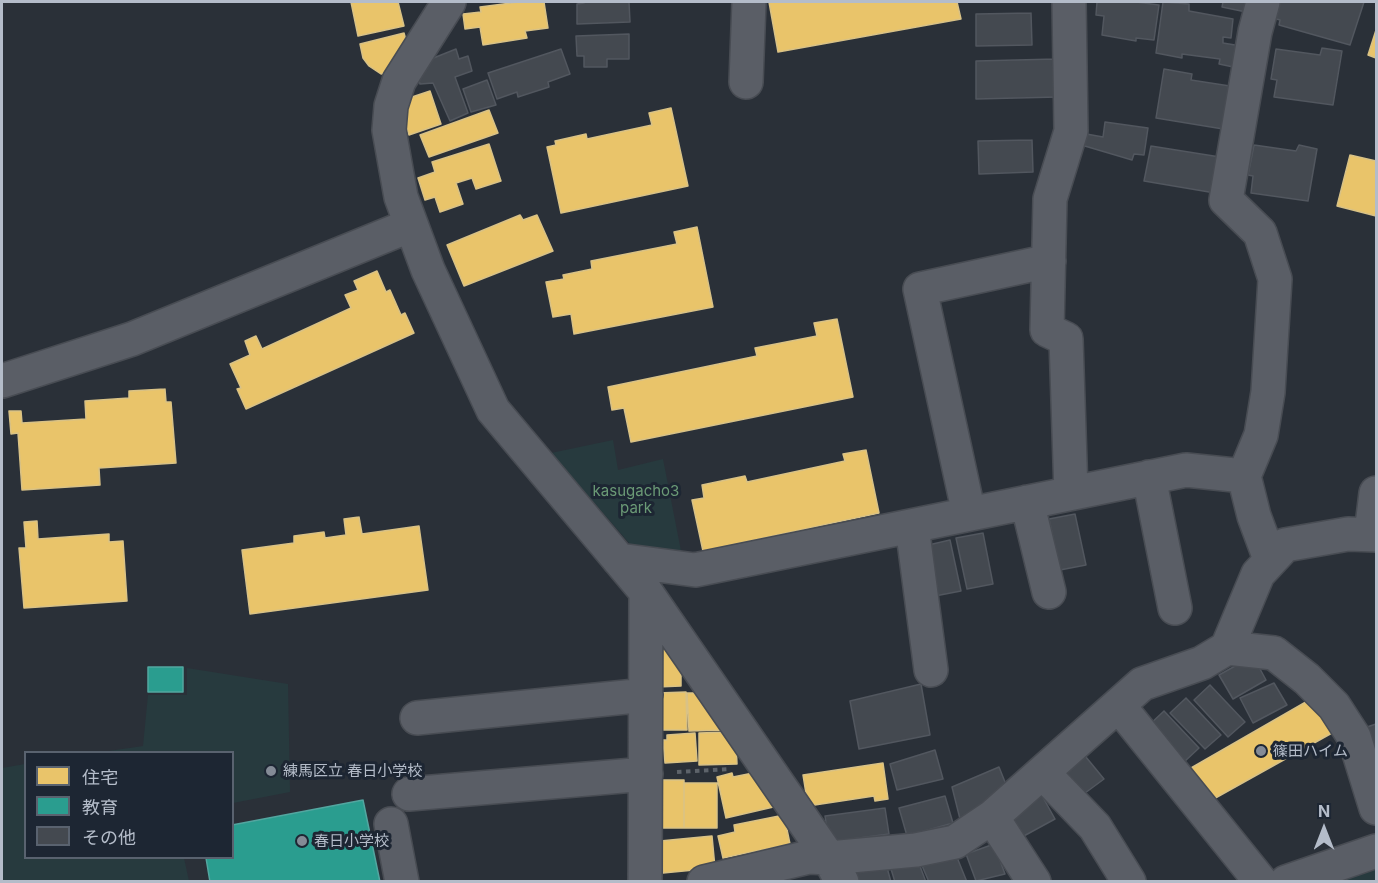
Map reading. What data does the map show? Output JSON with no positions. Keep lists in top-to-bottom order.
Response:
{
  "parks": ["kasugacho3 park"],
  "places": ["篠田ハイム", "練馬区立 春日小学校", "春日小学校"],
  "legend": ["住宅", "教育", "その他"],
  "north": "top"
}
